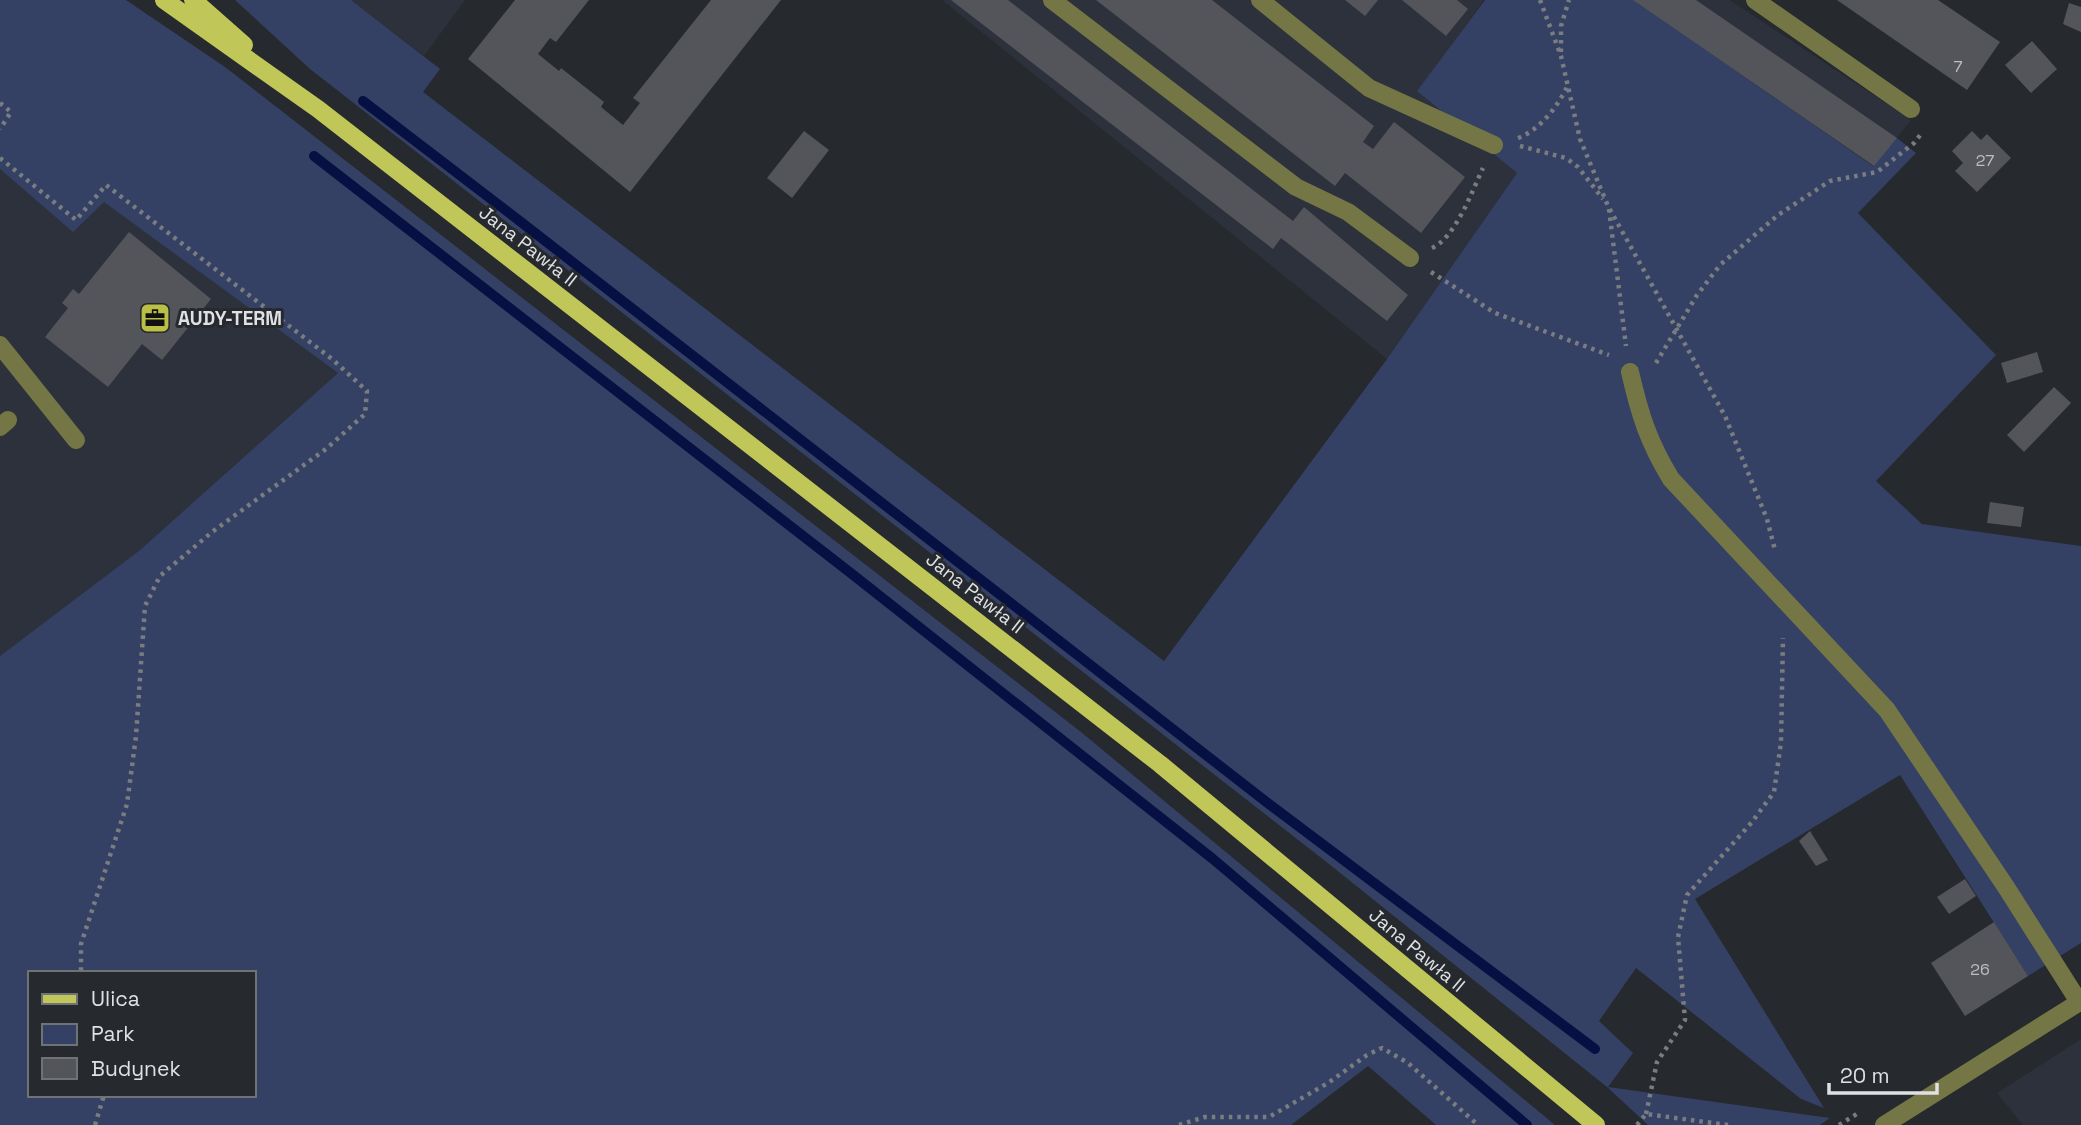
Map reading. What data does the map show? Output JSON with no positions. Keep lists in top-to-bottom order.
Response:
{
  "streets": {
    "main road": ["Jana Pawła II"]
  },
  "places": {
    "office": ["AUDY-TERM"]
  },
  "house_numbers": ["7", "27", "26"],
  "legend": ["Ulica", "Park", "Budynek"],
  "scale_bar": "20 m"
}
